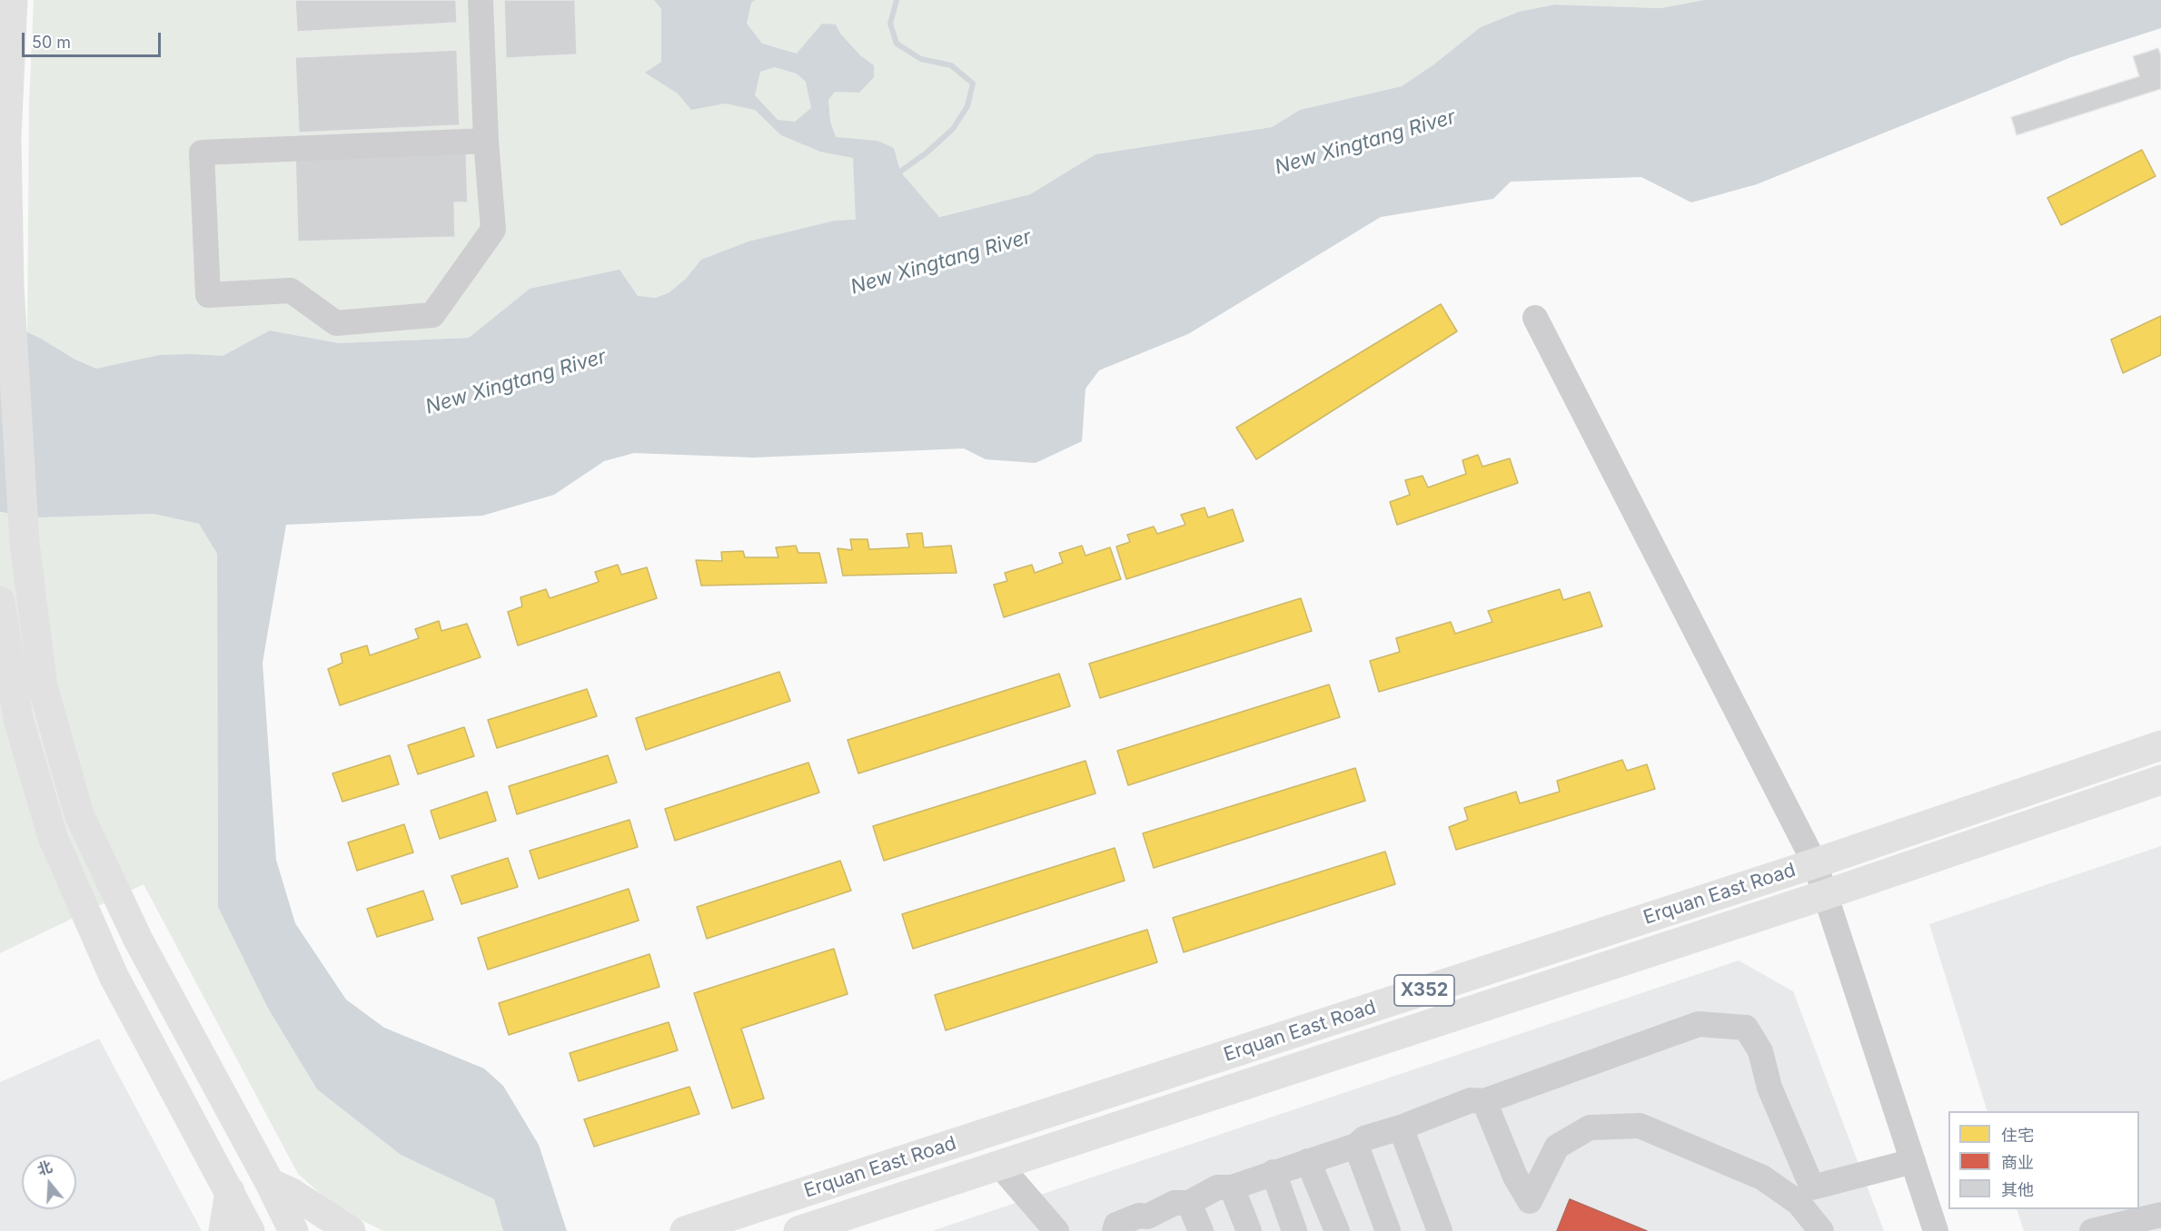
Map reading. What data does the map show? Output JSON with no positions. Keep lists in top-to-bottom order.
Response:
{
  "streets": {
    "main road": ["Erquan East Road", "X352"]
  },
  "water": ["New Xingtang River"],
  "legend": ["住宅", "商业", "其他"],
  "scale_bar": "50 m",
  "north": "top"
}
